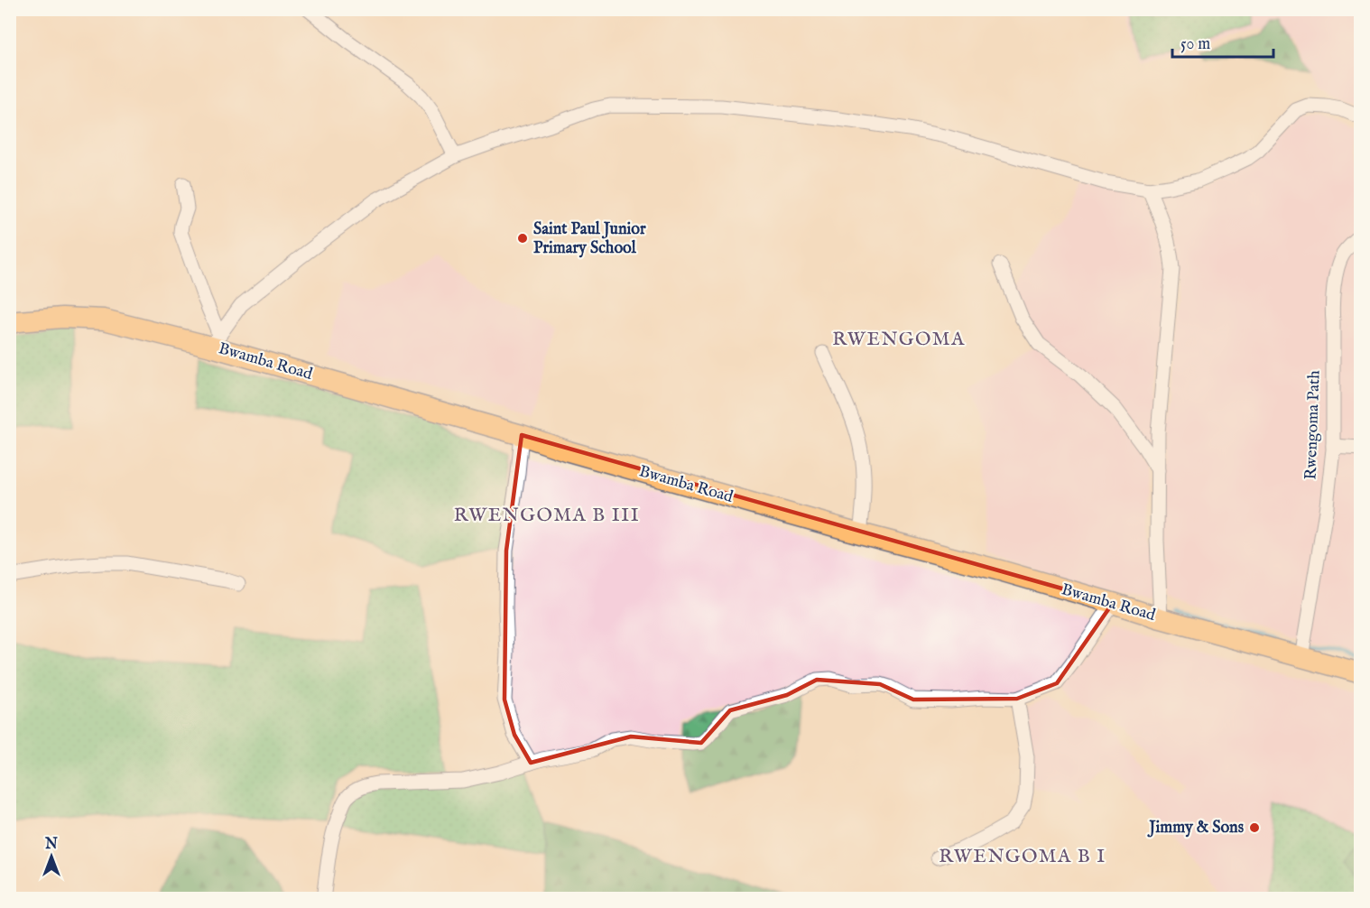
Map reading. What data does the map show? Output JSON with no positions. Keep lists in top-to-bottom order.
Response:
{
  "streets": {
    "main road": ["Bwamba Road"],
    "street": ["Rwengoma Path"]
  },
  "crossings": [
    ["Bwamba Road", "Rwengoma Path"]
  ],
  "districts": ["RWENGOMA", "RWENGOMA B III", "RWENGOMA B I"],
  "places": ["Saint Paul Junior Primary School", "Jimmy & Sons"],
  "scale_bar": "50 m",
  "north": "top"
}
